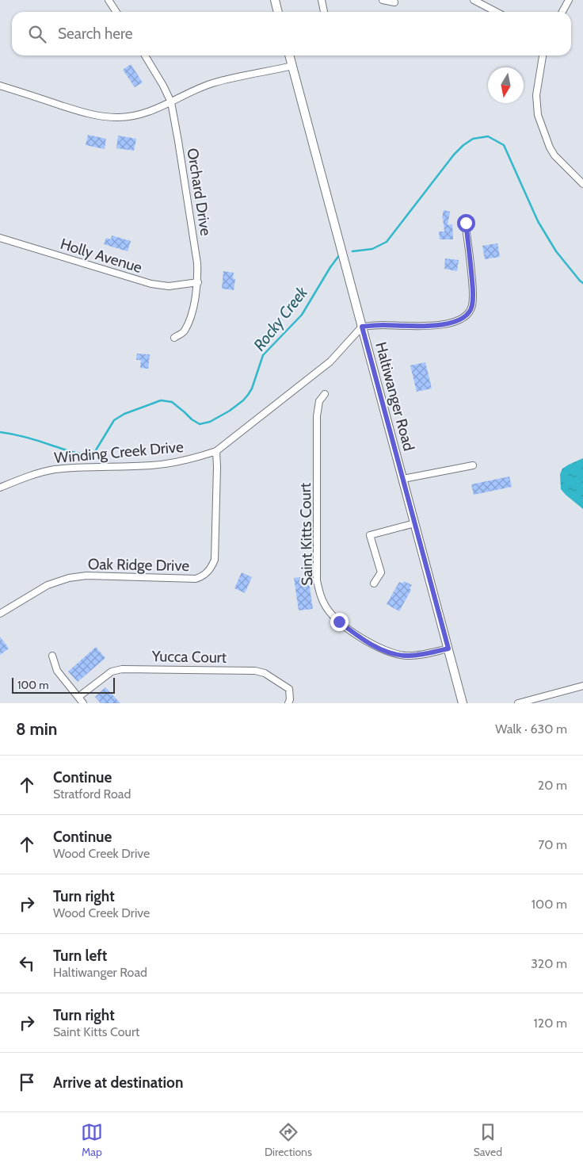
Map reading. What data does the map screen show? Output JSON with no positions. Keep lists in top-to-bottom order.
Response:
{
  "streets": {
    "street": [
      "Orchard Drive",
      "Holly Avenue",
      "Haltiwanger Road",
      "Winding Creek Drive",
      "Saint Kitts Court",
      "Oak Ridge Drive",
      "Yucca Court"
    ]
  },
  "crossings": [
    ["Orchard Drive", "Holly Avenue"],
    ["Haltiwanger Road", "Winding Creek Drive"],
    ["Haltiwanger Road", "Saint Kitts Court"],
    ["Winding Creek Drive", "Oak Ridge Drive"]
  ],
  "water": ["Rocky Creek"],
  "scale_bar": "100 m",
  "north": "bottom",
  "page": {
    "search": "Search here",
    "scale": "100 m",
    "heading": ["8 min", "Walk · 630 m"],
    "list": [
      ["Continue", "Stratford Road", "20 m"],
      ["Continue", "Wood Creek Drive", "70 m"],
      ["Turn right", "Wood Creek Drive", "100 m"],
      ["Turn left", "Haltiwanger Road", "320 m"],
      ["Turn right", "Saint Kitts Court", "120 m"],
      "Arrive at destination"
    ],
    "nav": ["Map", "Directions", "Saved"]
  }
}
